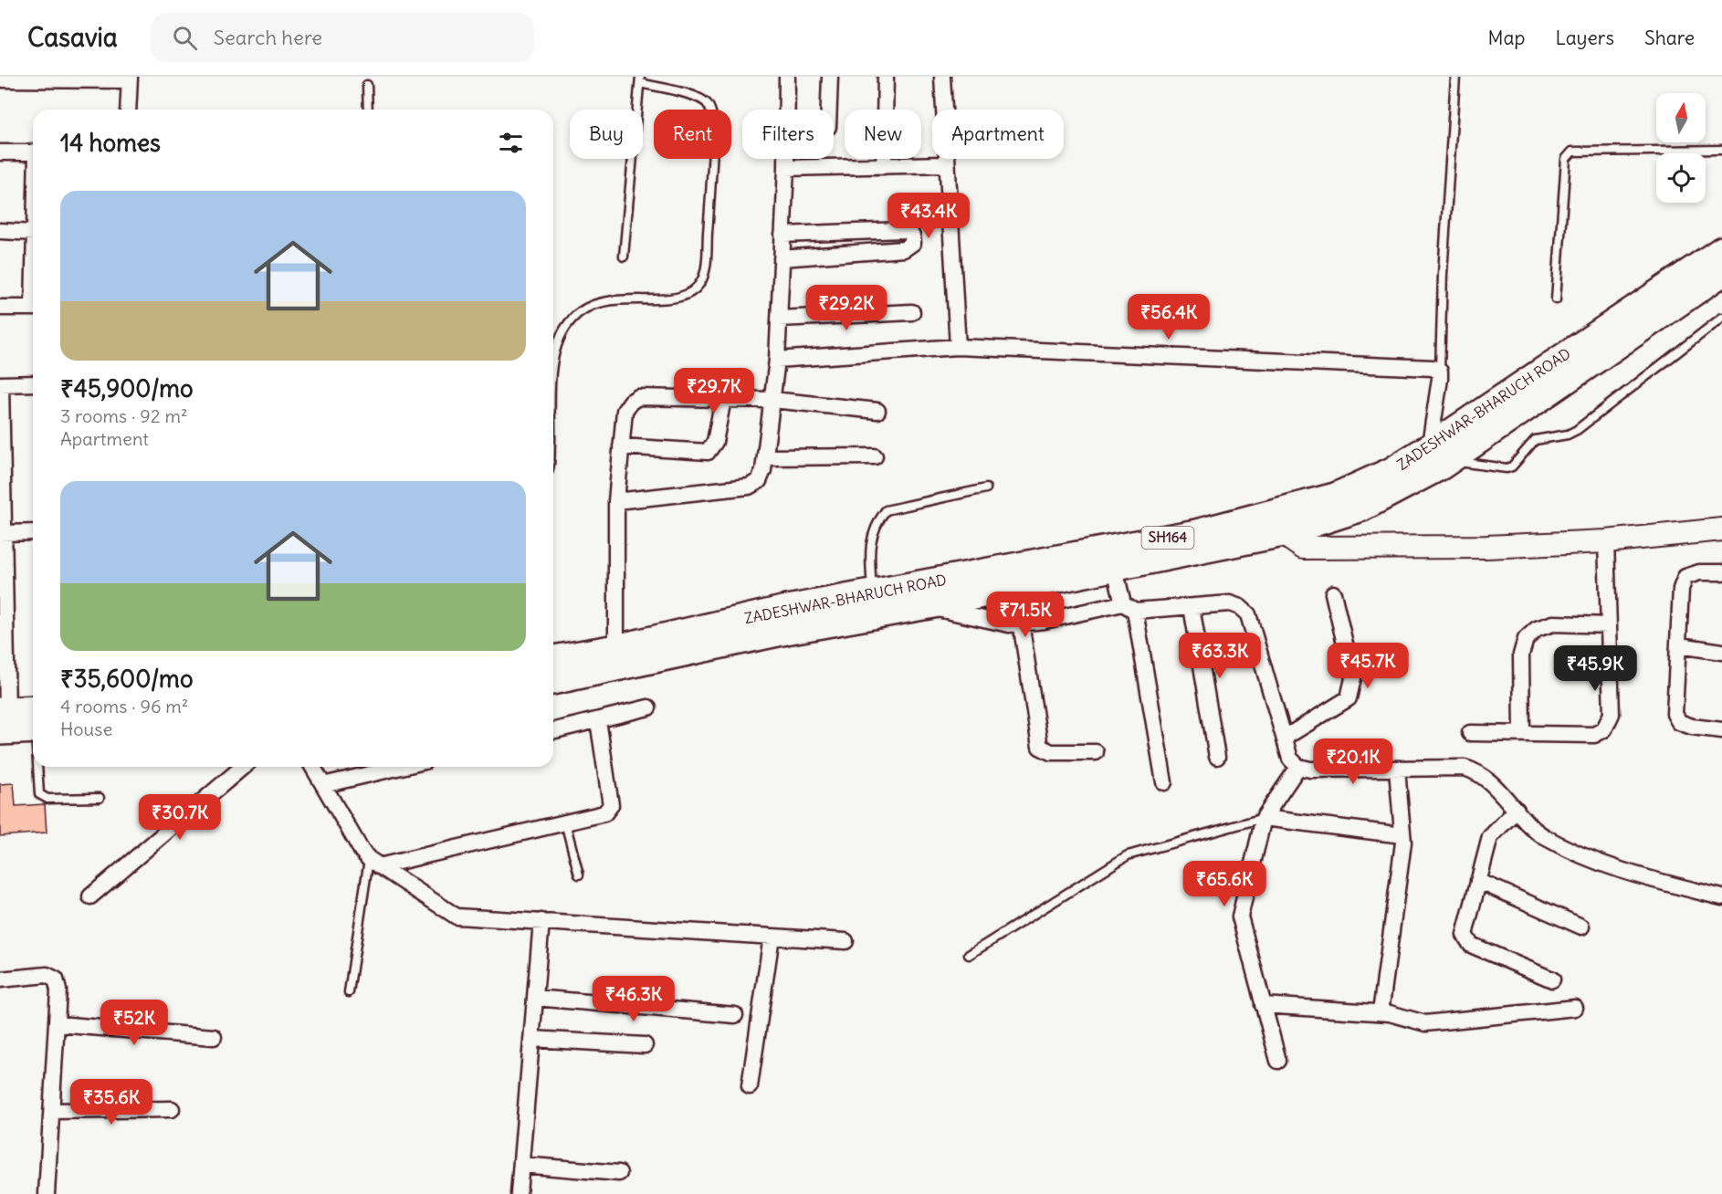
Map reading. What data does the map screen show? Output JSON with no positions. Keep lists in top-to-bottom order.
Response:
{
  "streets": {
    "main road": ["ZADESHWAR-BHARUCH ROAD", "SH164"]
  },
  "north": "top",
  "page": {
    "header": "Casavia",
    "search": "Search here",
    "nav": ["Map", "Layers", "Share"],
    "chip": [
      "Buy",
      "Rent",
      "Filters",
      "New",
      "Apartment"
    ],
    "heading": "14 homes",
    "list": [
      {
        "name": "₹45,900/mo",
        "note": "3 rooms · 92 m² · Apartment"
      },
      {
        "name": "₹35,600/mo",
        "note": "4 rooms · 96 m² · House"
      }
    ],
    "price": [
      "₹43.4K",
      "₹29.2K",
      "₹56.4K",
      "₹29.7K",
      "₹71.5K",
      "₹63.3K",
      "₹45.7K",
      "₹45.9K",
      "₹20.1K",
      "₹30.7K",
      "₹65.6K",
      "₹46.3K",
      "₹52K",
      "₹35.6K"
    ]
  }
}
